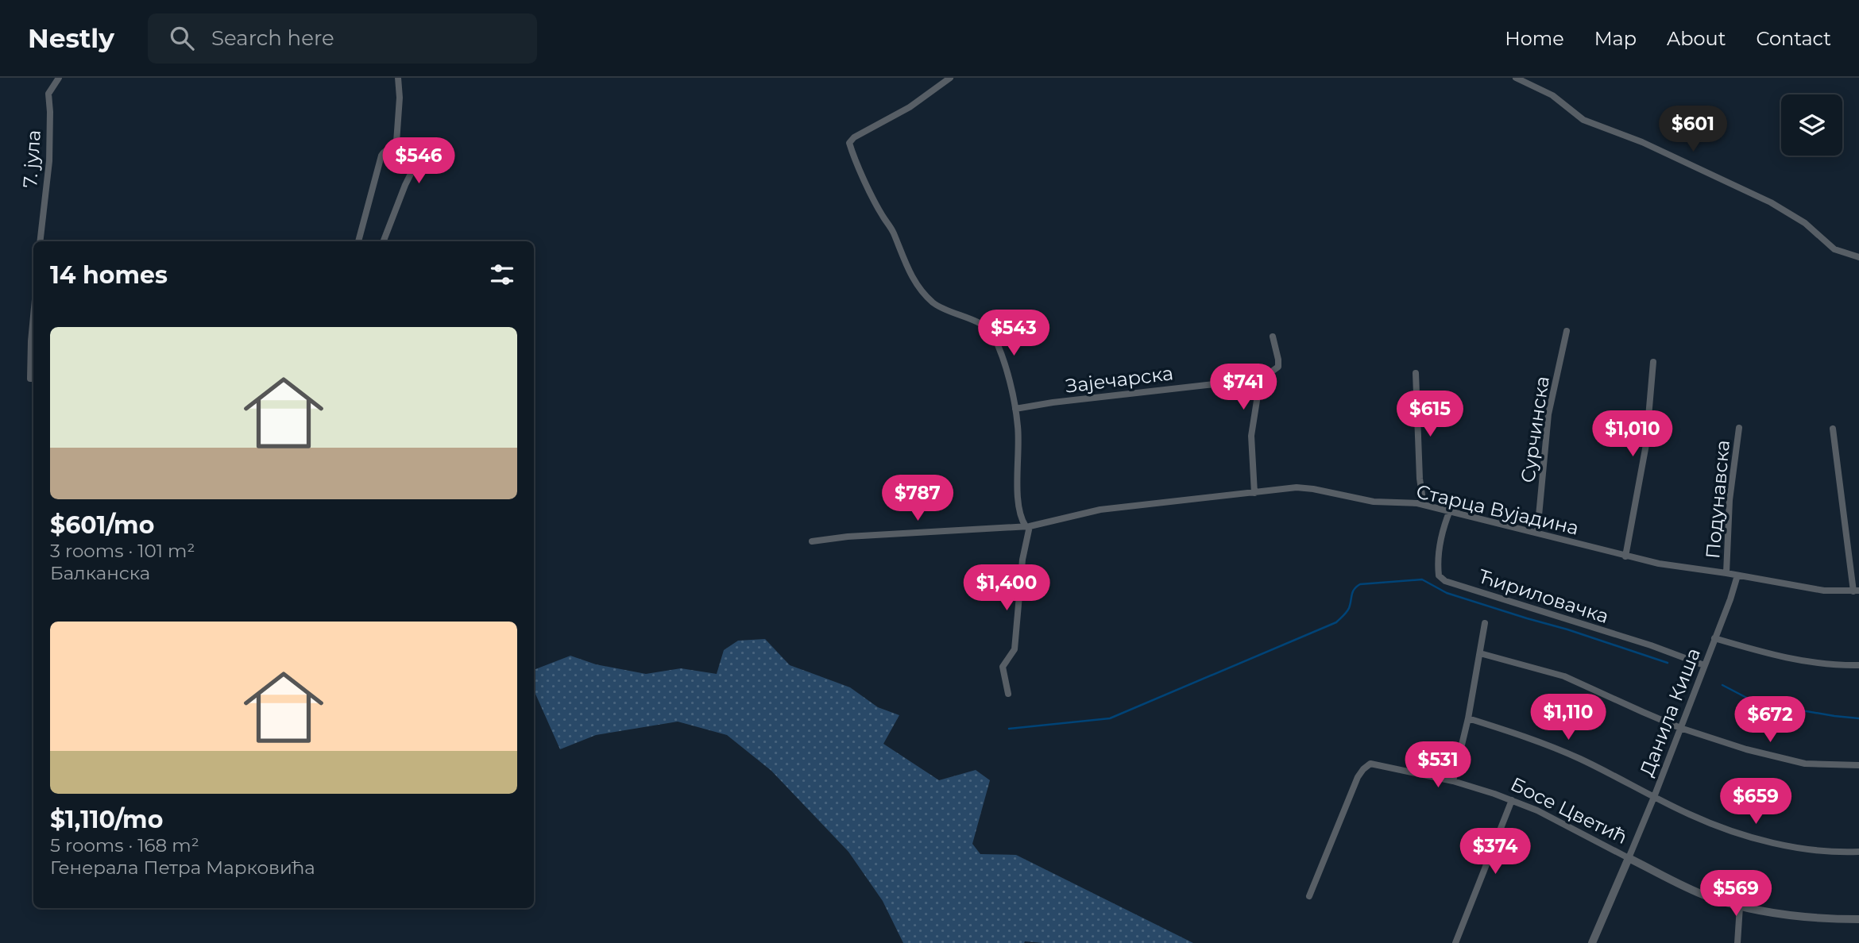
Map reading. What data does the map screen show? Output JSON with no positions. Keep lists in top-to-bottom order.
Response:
{
  "streets": {
    "street": [
      "7. јула",
      "Зајечарска",
      "Сурчинска",
      "Подунавска",
      "Старца Вујадина",
      "Ћириловачка",
      "Данила Киша",
      "Босе Цветић"
    ]
  },
  "crossings": [
    ["Сурчинска", "Старца Вујадина"],
    ["Подунавска", "Старца Вујадина"],
    ["Старца Вујадина", "Ћириловачка"],
    ["Старца Вујадина", "Данила Киша"],
    ["Ћириловачка", "Данила Киша"],
    ["Данила Киша", "Босе Цветић"]
  ],
  "page": {
    "header": "Nestly",
    "search": "Search here",
    "nav": [
      "Home",
      "Map",
      "About",
      "Contact"
    ],
    "price": [
      "$601",
      "$546",
      "$543",
      "$741",
      "$615",
      "$1,010",
      "$787",
      "$1,400",
      "$1,110",
      "$672",
      "$531",
      "$659",
      "$374",
      "$569"
    ],
    "heading": "14 homes",
    "list": [
      {
        "name": "$601/mo",
        "note": "3 rooms · 101 m² · Балканска"
      },
      {
        "name": "$1,110/mo",
        "note": "5 rooms · 168 m² · Генерала Петра Марковића"
      }
    ]
  }
}
